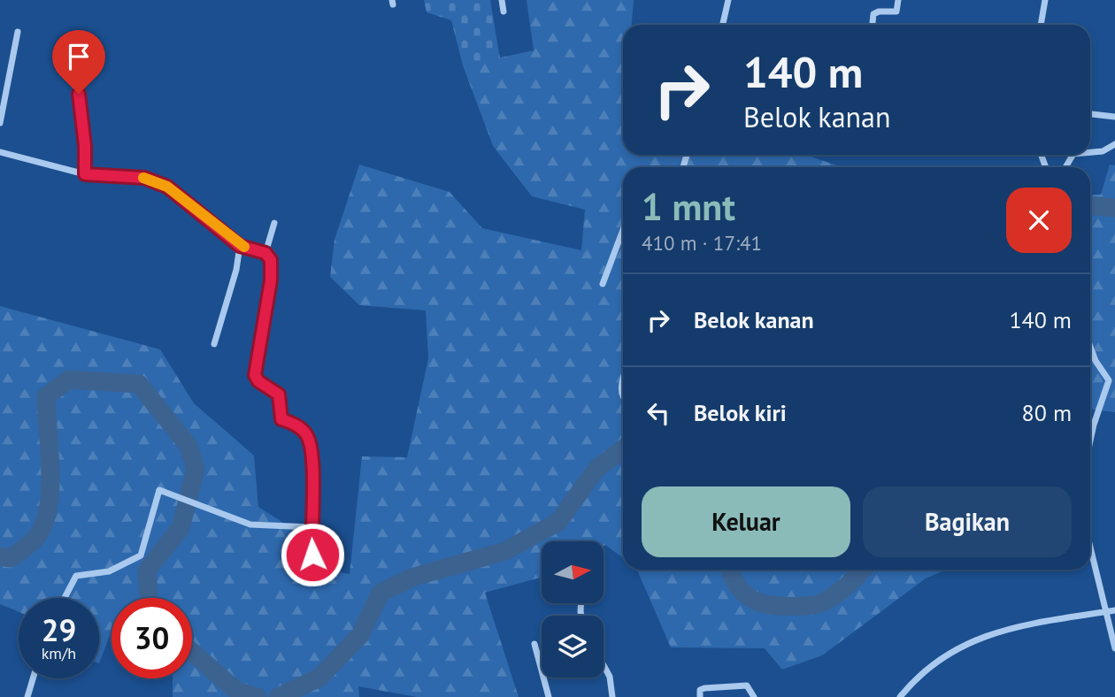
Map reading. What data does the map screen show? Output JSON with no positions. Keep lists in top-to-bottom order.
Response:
{
  "north": "right",
  "page": {
    "turn": ["140 m", "Belok kanan"],
    "heading": ["1 mnt", "410 m · 17:41"],
    "list": [
      {
        "name": "Belok kanan",
        "value": "140 m"
      },
      {
        "name": "Belok kiri",
        "value": "80 m"
      }
    ],
    "buttons": ["Keluar", "Bagikan"],
    "speed": "29 km/h",
    "limit": "30"
  }
}
